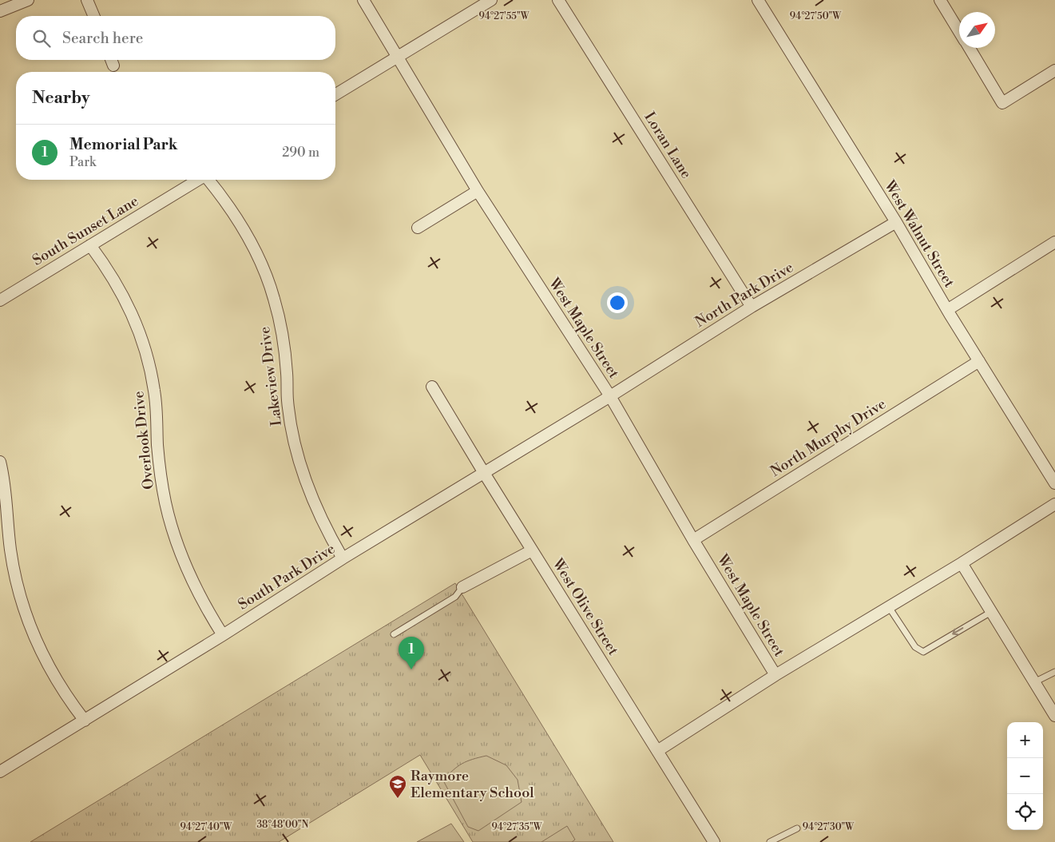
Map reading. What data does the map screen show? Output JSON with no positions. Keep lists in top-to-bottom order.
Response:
{
  "streets": {
    "street": [
      "Loran Lane",
      "South Sunset Lane",
      "West Walnut Street",
      "North Park Drive",
      "West Maple Street",
      "Lakeview Drive",
      "North Murphy Drive",
      "Overlook Drive",
      "South Park Drive",
      "West Olive Street"
    ]
  },
  "crossings": [
    ["Loran Lane", "North Park Drive"],
    ["South Sunset Lane", "Overlook Drive"],
    ["West Walnut Street", "North Park Drive"],
    ["West Walnut Street", "North Murphy Drive"],
    ["North Park Drive", "West Maple Street"],
    ["North Park Drive", "South Park Drive"],
    ["West Maple Street", "North Murphy Drive"],
    ["West Maple Street", "South Park Drive"],
    ["Lakeview Drive", "South Park Drive"],
    ["Overlook Drive", "South Park Drive"],
    ["South Park Drive", "West Olive Street"]
  ],
  "places": {
    "school or university": ["Raymore Elementary School"]
  },
  "north": "top right",
  "page": {
    "search": "Search here",
    "heading": "Nearby",
    "list": [
      {
        "mark": "1",
        "name": "Memorial Park",
        "note": "Park",
        "value": "290 m"
      }
    ],
    "pins": "1",
    "map_buttons": ["+", "−"]
  },
  "coordinates": [
    "94°27'55\"W",
    "94°27'50\"W",
    "38°48'00\"N",
    "94°27'40\"W",
    "94°27'35\"W",
    "94°27'30\"W"
  ]
}
